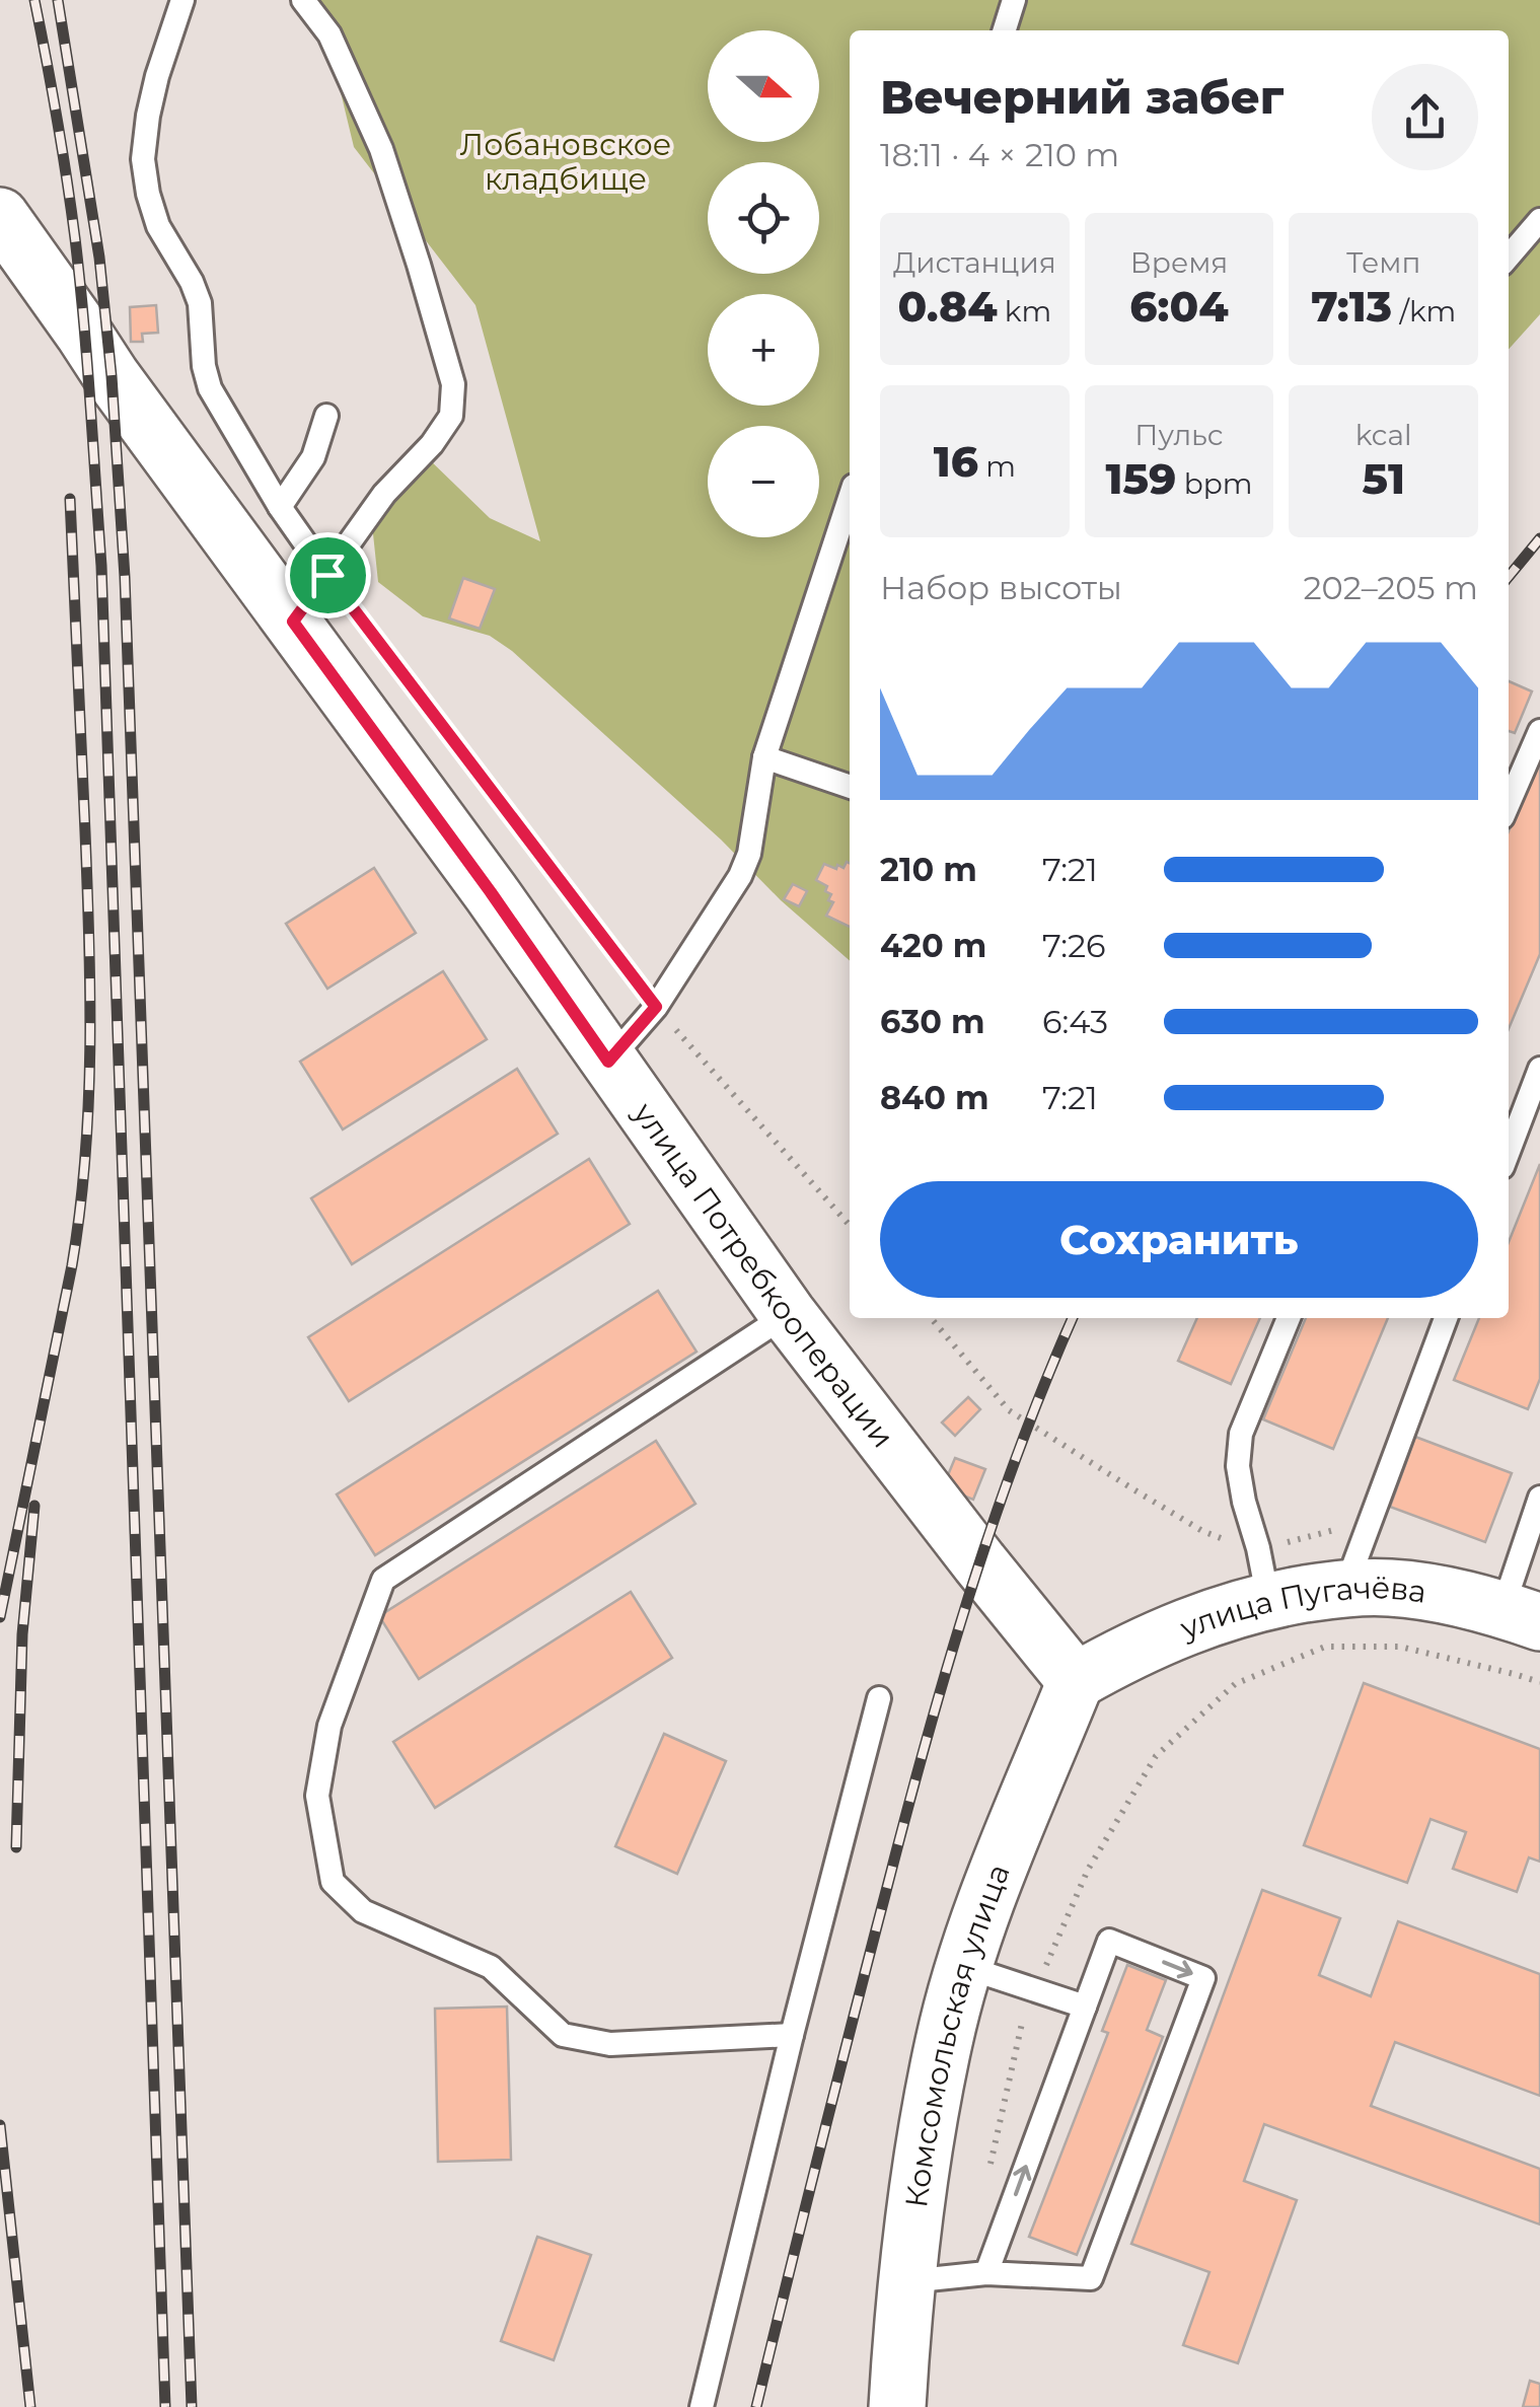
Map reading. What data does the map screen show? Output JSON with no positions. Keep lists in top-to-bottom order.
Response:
{
  "streets": {
    "main road": ["улица Потребкооперации", "улица Пугачёва", "Комсомольская улица"]
  },
  "crossings": [
    ["улица Потребкооперации", "улица Пугачёва"],
    ["улица Потребкооперации", "Комсомольская улица"],
    ["улица Пугачёва", "Комсомольская улица"]
  ],
  "parks": ["Лобановское кладбище"],
  "north": "right",
  "page": {
    "map_buttons": ["+", "−"],
    "heading": ["Вечерний забег", "18:11 · 4 × 210 m"],
    "stats": [
      ["Дистанция", "0.84 km"],
      ["Время", "6:04"],
      ["Темп", "7:13 /km"],
      ["16 m"],
      ["Пульс", "159 bpm"],
      ["kcal", "51"]
    ],
    "chart": ["Набор высоты", "202–205 m"],
    "list": [
      {
        "name": "210 m",
        "note": "7:21"
      },
      {
        "name": "420 m",
        "note": "7:26"
      },
      {
        "name": "630 m",
        "note": "6:43"
      },
      {
        "name": "840 m",
        "note": "7:21"
      }
    ],
    "buttons": "Сохранить"
  }
}
